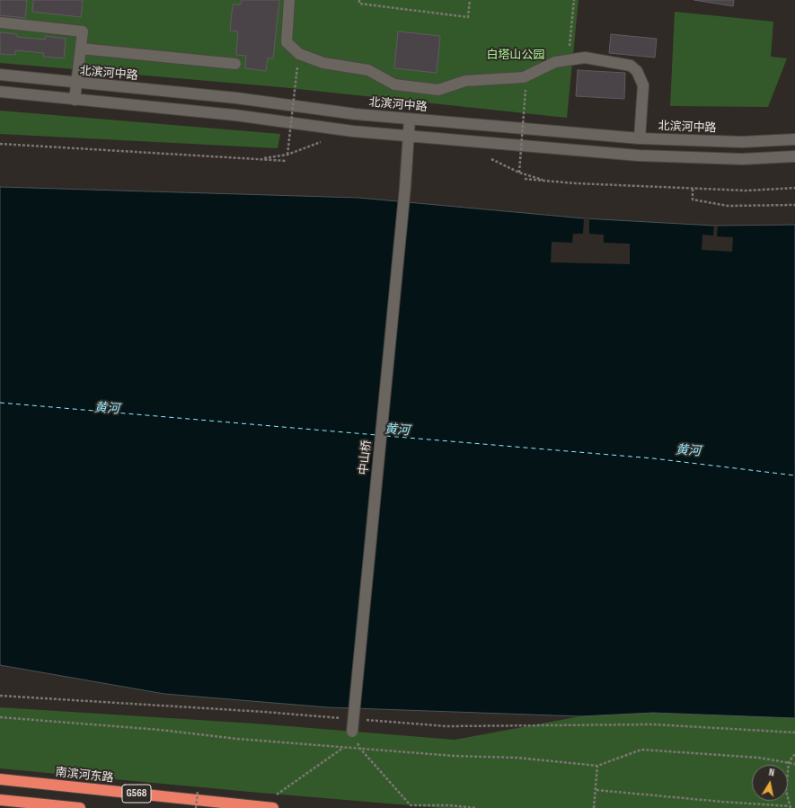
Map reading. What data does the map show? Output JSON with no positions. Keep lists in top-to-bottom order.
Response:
{
  "streets": {
    "highway": ["南滨河东路", "G568"],
    "street": ["北滨河中路", "中山桥"]
  },
  "crossings": [
    ["北滨河中路", "中山桥"]
  ],
  "water": ["黄河"],
  "parks": ["白塔山公园"],
  "north": "top"
}
